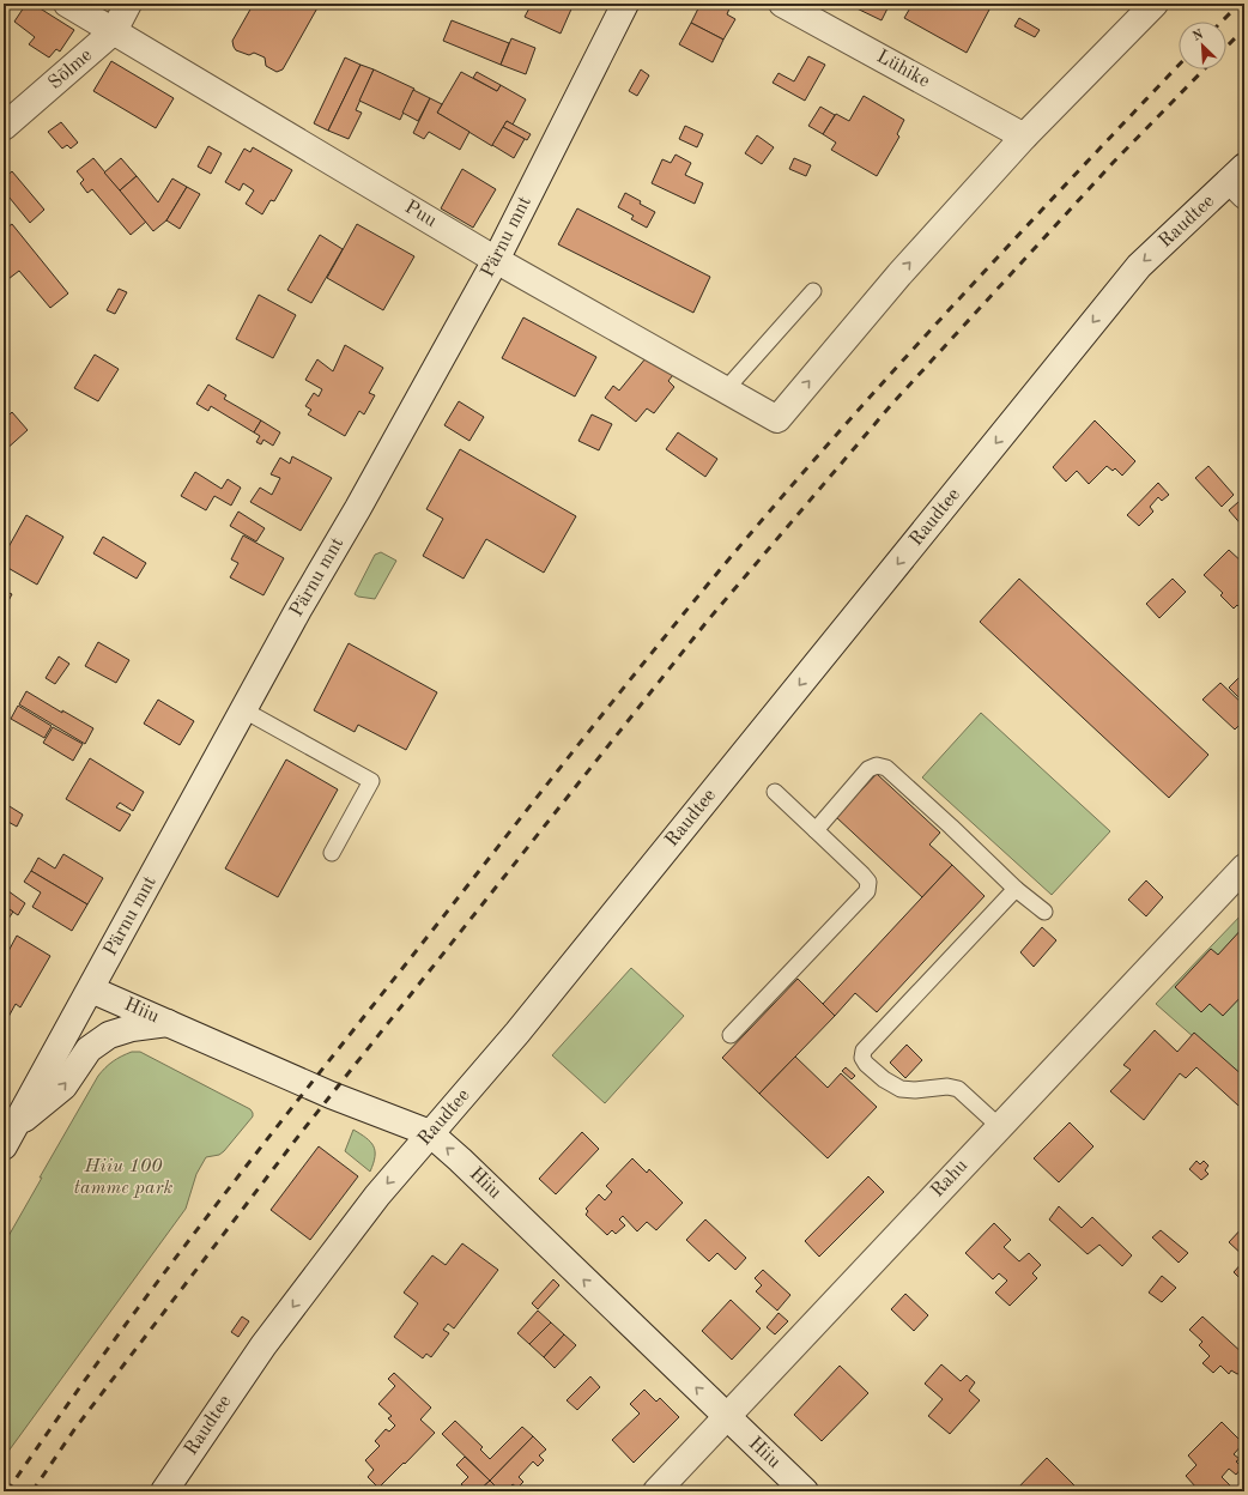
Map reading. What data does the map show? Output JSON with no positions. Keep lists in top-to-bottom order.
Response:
{
  "streets": {
    "street": [
      "Sõlme",
      "Lühike",
      "Puu",
      "Raudtee",
      "Pärnu mnt",
      "Hiiu",
      "Rahu"
    ]
  },
  "crossings": [
    ["Sõlme", "Puu"],
    ["Lühike", "Puu"],
    ["Puu", "Pärnu mnt"],
    ["Raudtee", "Hiiu"],
    ["Pärnu mnt", "Hiiu"],
    ["Hiiu", "Rahu"]
  ],
  "one_way": ["Raudtee", "Hiiu"],
  "parks": ["Hiiu 100 tamme park"],
  "north": "top left"
}
